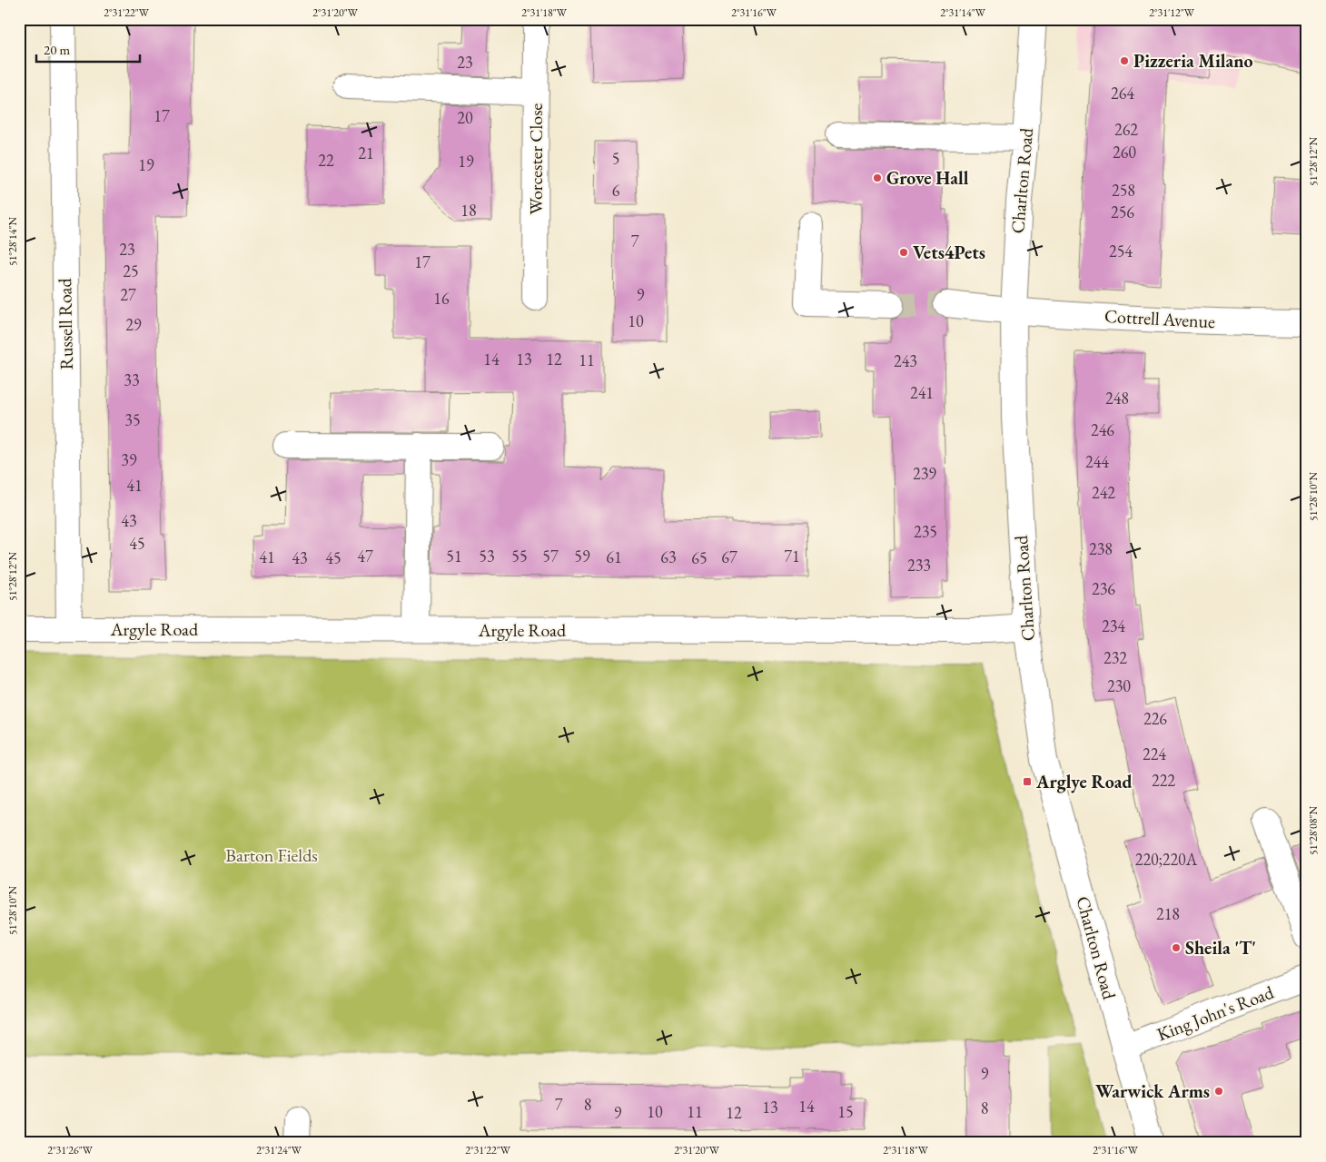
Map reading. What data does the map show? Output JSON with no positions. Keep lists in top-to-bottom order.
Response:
{
  "streets": {
    "street": [
      "Worcester Close",
      "Charlton Road",
      "Cottrell Avenue",
      "Russell Road",
      "Argyle Road",
      "King John's Road"
    ]
  },
  "crossings": [
    ["Charlton Road", "Cottrell Avenue"],
    ["Charlton Road", "Argyle Road"],
    ["Charlton Road", "King John's Road"],
    ["Russell Road", "Argyle Road"]
  ],
  "parks": ["Barton Fields"],
  "places": {
    "other": [
      "Pizzeria Milano",
      "Grove Hall",
      "Vets4Pets",
      "Sheila 'T'",
      "Warwick Arms"
    ],
    "transit": ["Arglye Road"]
  },
  "house_numbers": [
    "23",
    "264",
    "17",
    "20",
    "262",
    "260",
    "21",
    "5",
    "22",
    "19",
    "19",
    "6",
    "258",
    "18",
    "256",
    "7",
    "23",
    "254",
    "17",
    "25",
    "27",
    "9",
    "16",
    "10",
    "29",
    "14",
    "13",
    "12",
    "11",
    "243",
    "33",
    "241",
    "248",
    "35",
    "246",
    "39",
    "244",
    "239",
    "41",
    "242",
    "43",
    "235",
    "45",
    "238",
    "47",
    "51",
    "53",
    "55",
    "57",
    "59",
    "71",
    "41",
    "61",
    "63",
    "67",
    "43",
    "45",
    "65",
    "233",
    "236",
    "234",
    "232",
    "230",
    "226",
    "224",
    "222",
    "220;220A",
    "218",
    "9",
    "7",
    "8",
    "14",
    "13",
    "8",
    "10",
    "11",
    "15",
    "9",
    "12"
  ],
  "scale_bar": "20 m",
  "coordinates": [
    "2°31'22\"W",
    "2°31'20\"W",
    "2°31'18\"W",
    "2°31'16\"W",
    "2°31'14\"W",
    "2°31'12\"W",
    "51°28'12\"N",
    "51°28'14\"N",
    "51°28'10\"N",
    "51°28'08\"N",
    "2°31'26\"W",
    "2°31'24\"W"
  ]
}
